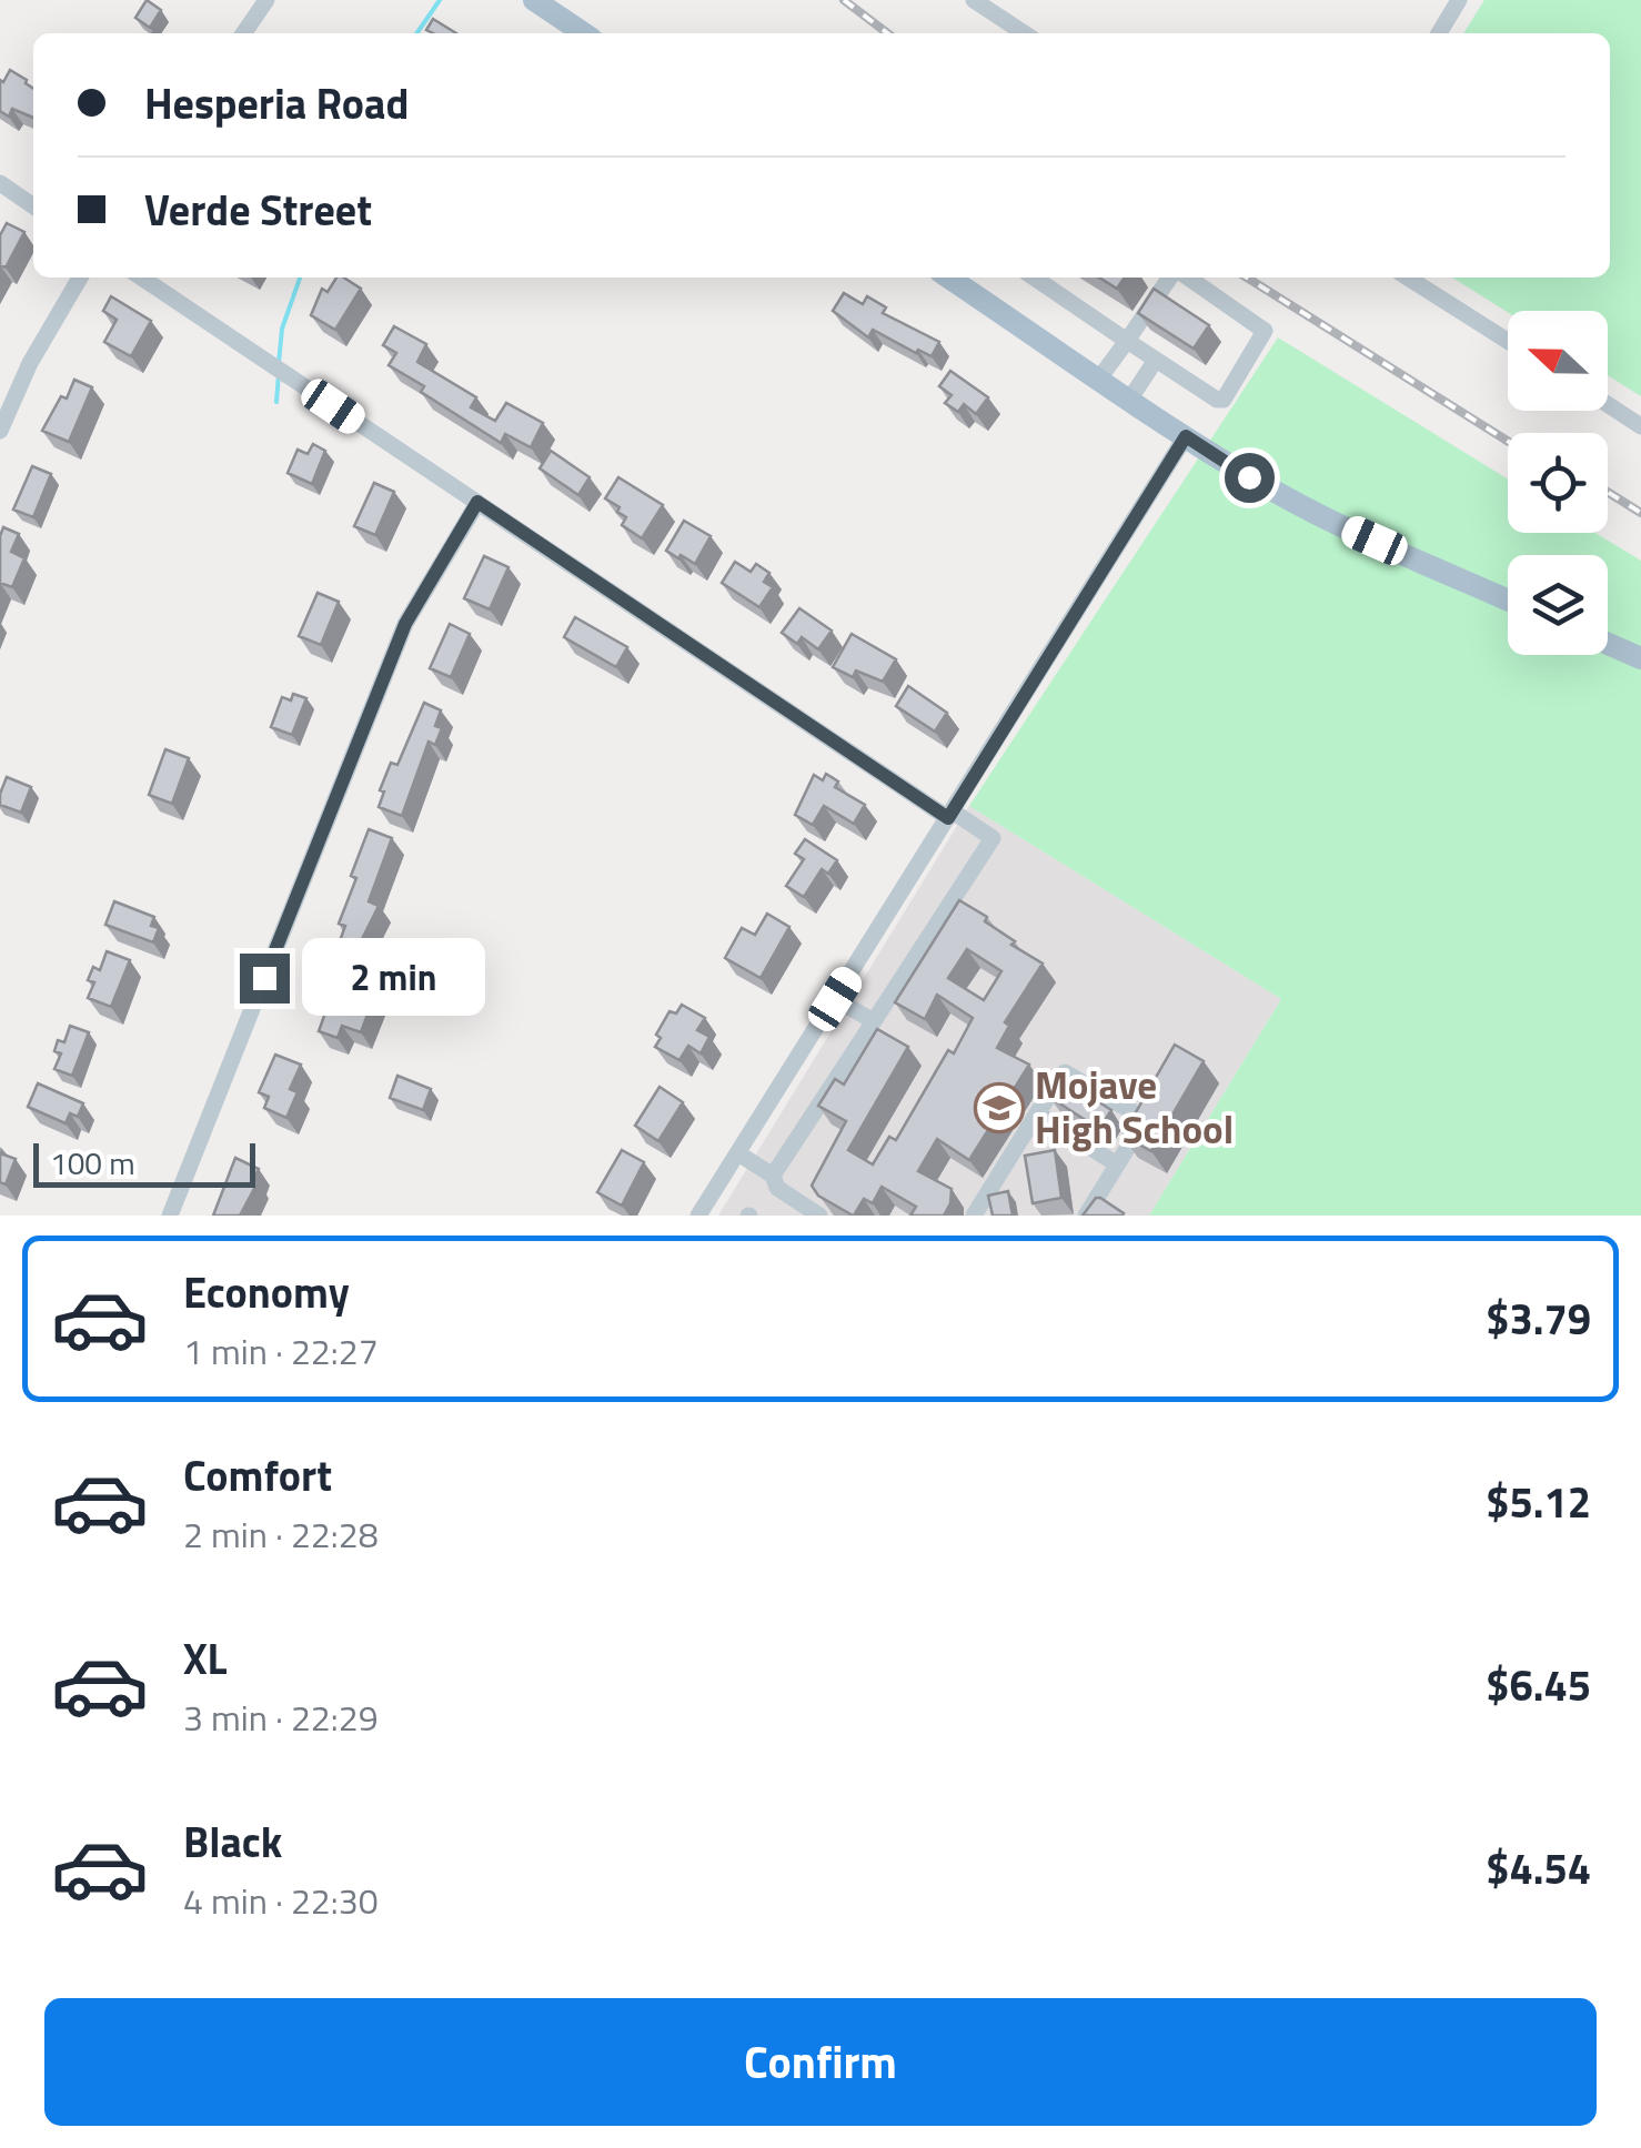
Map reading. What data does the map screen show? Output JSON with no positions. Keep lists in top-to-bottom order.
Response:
{
  "places": {
    "school or university": ["Mojave High School"]
  },
  "scale_bar": "100 m",
  "north": "left",
  "page": {
    "banner": ["Hesperia Road", "Verde Street"],
    "bubble": "2 min",
    "scale": "100 m",
    "list": [
      {
        "name": "Economy",
        "note": "1 min · 22:27",
        "value": "$3.79"
      },
      {
        "name": "Comfort",
        "note": "2 min · 22:28",
        "value": "$5.12"
      },
      {
        "name": "XL",
        "note": "3 min · 22:29",
        "value": "$6.45"
      },
      {
        "name": "Black",
        "note": "4 min · 22:30",
        "value": "$4.54"
      }
    ],
    "buttons": "Confirm"
  }
}
